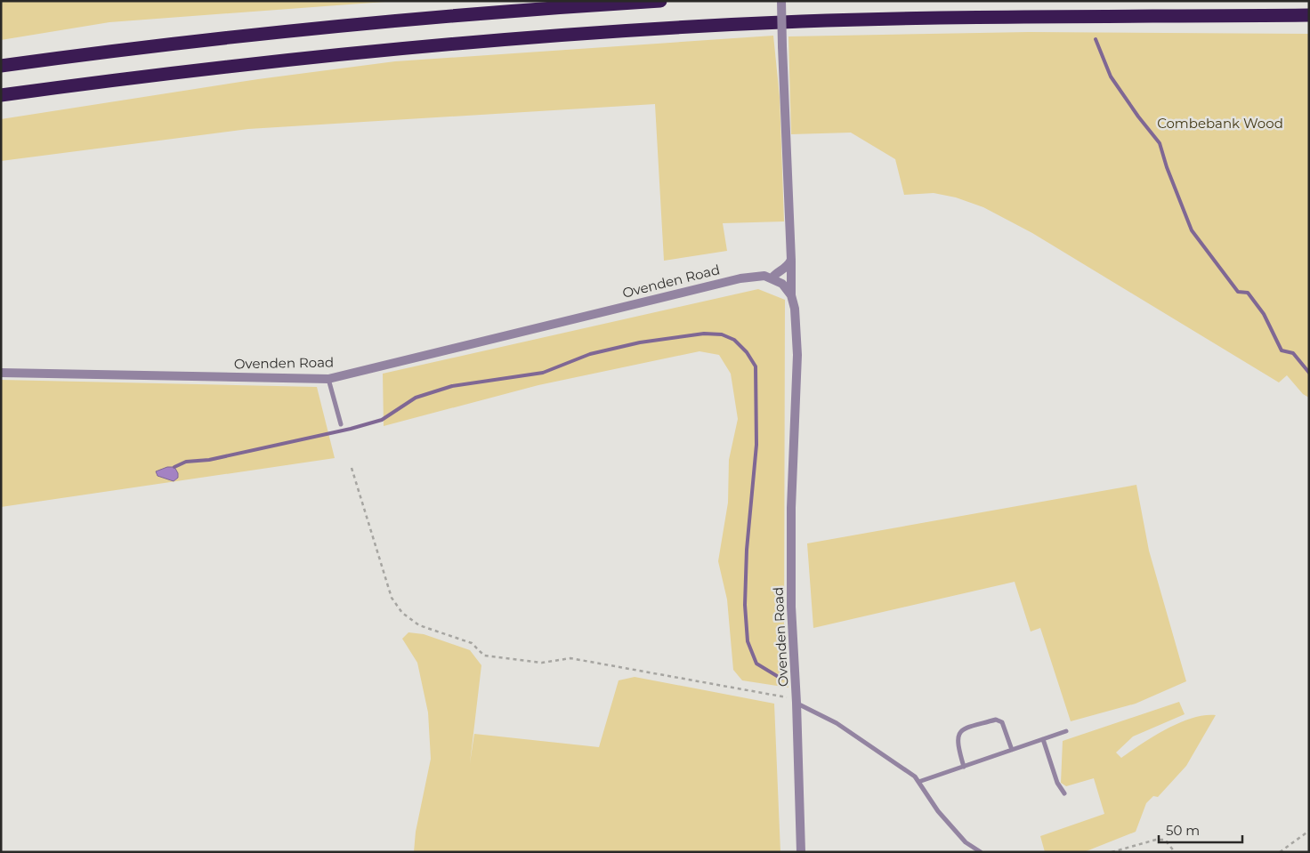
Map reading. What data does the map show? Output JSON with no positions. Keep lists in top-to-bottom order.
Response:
{
  "streets": {
    "street": ["Ovenden Road"]
  },
  "parks": ["Combebank Wood"],
  "scale_bar": "50 m"
}
